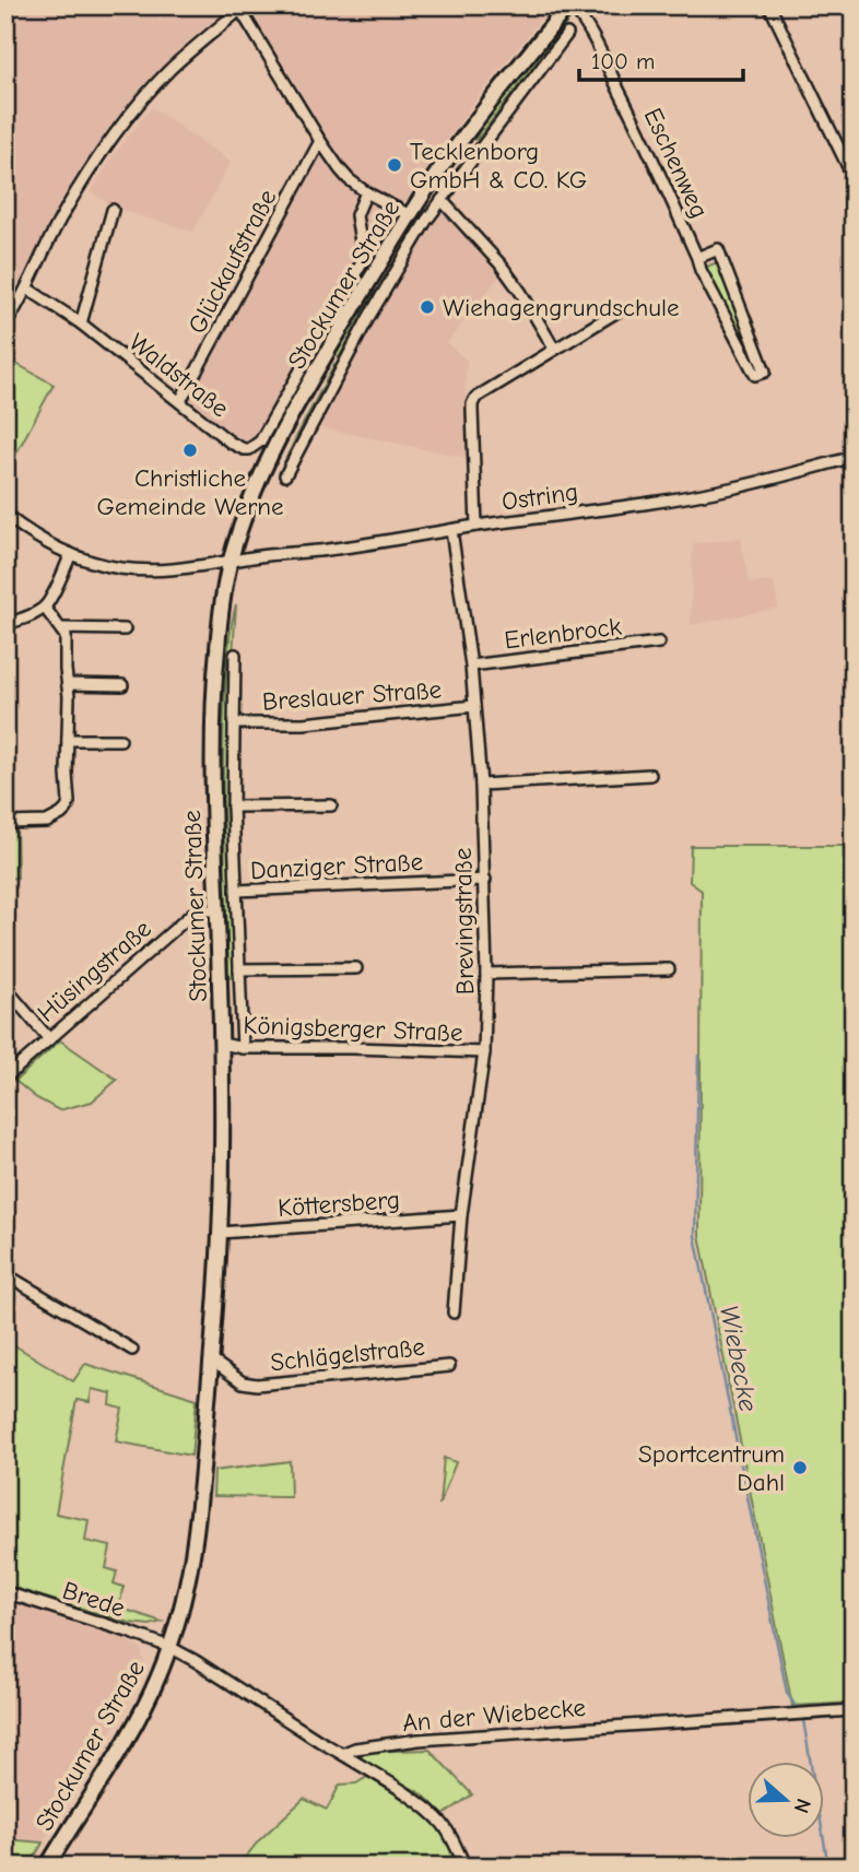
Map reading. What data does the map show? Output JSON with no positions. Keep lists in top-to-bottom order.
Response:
{
  "streets": {
    "main road": ["Stockumer Straße"],
    "street": [
      "Eschenweg",
      "Glückaufstraße",
      "Waldstraße",
      "Ostring",
      "Erlenbrock",
      "Breslauer Straße",
      "Danziger Straße",
      "Brevingstraße",
      "Hüsingstraße",
      "Königsberger Straße",
      "Köttersberg",
      "Schlägelstraße",
      "Brede",
      "An der Wiebecke"
    ]
  },
  "crossings": [
    ["Eschenweg", "Stockumer Straße"],
    ["Glückaufstraße", "Waldstraße"],
    ["Stockumer Straße", "Waldstraße"],
    ["Stockumer Straße", "Ostring"],
    ["Stockumer Straße", "Breslauer Straße"],
    ["Stockumer Straße", "Danziger Straße"],
    ["Stockumer Straße", "Hüsingstraße"],
    ["Stockumer Straße", "Königsberger Straße"],
    ["Stockumer Straße", "Köttersberg"],
    ["Stockumer Straße", "Schlägelstraße"],
    ["Stockumer Straße", "Brede"],
    ["Ostring", "Brevingstraße"],
    ["Erlenbrock", "Brevingstraße"],
    ["Breslauer Straße", "Brevingstraße"],
    ["Danziger Straße", "Brevingstraße"],
    ["Brevingstraße", "Königsberger Straße"],
    ["Brevingstraße", "Köttersberg"]
  ],
  "water": ["Wiebecke"],
  "places": [
    "Tecklenborg GmbH & CO. KG",
    "Wiehagengrundschule",
    "Christliche Gemeinde Werne",
    "Sportcentrum Dahl"
  ],
  "scale_bar": "100 m",
  "north": "right"
}
